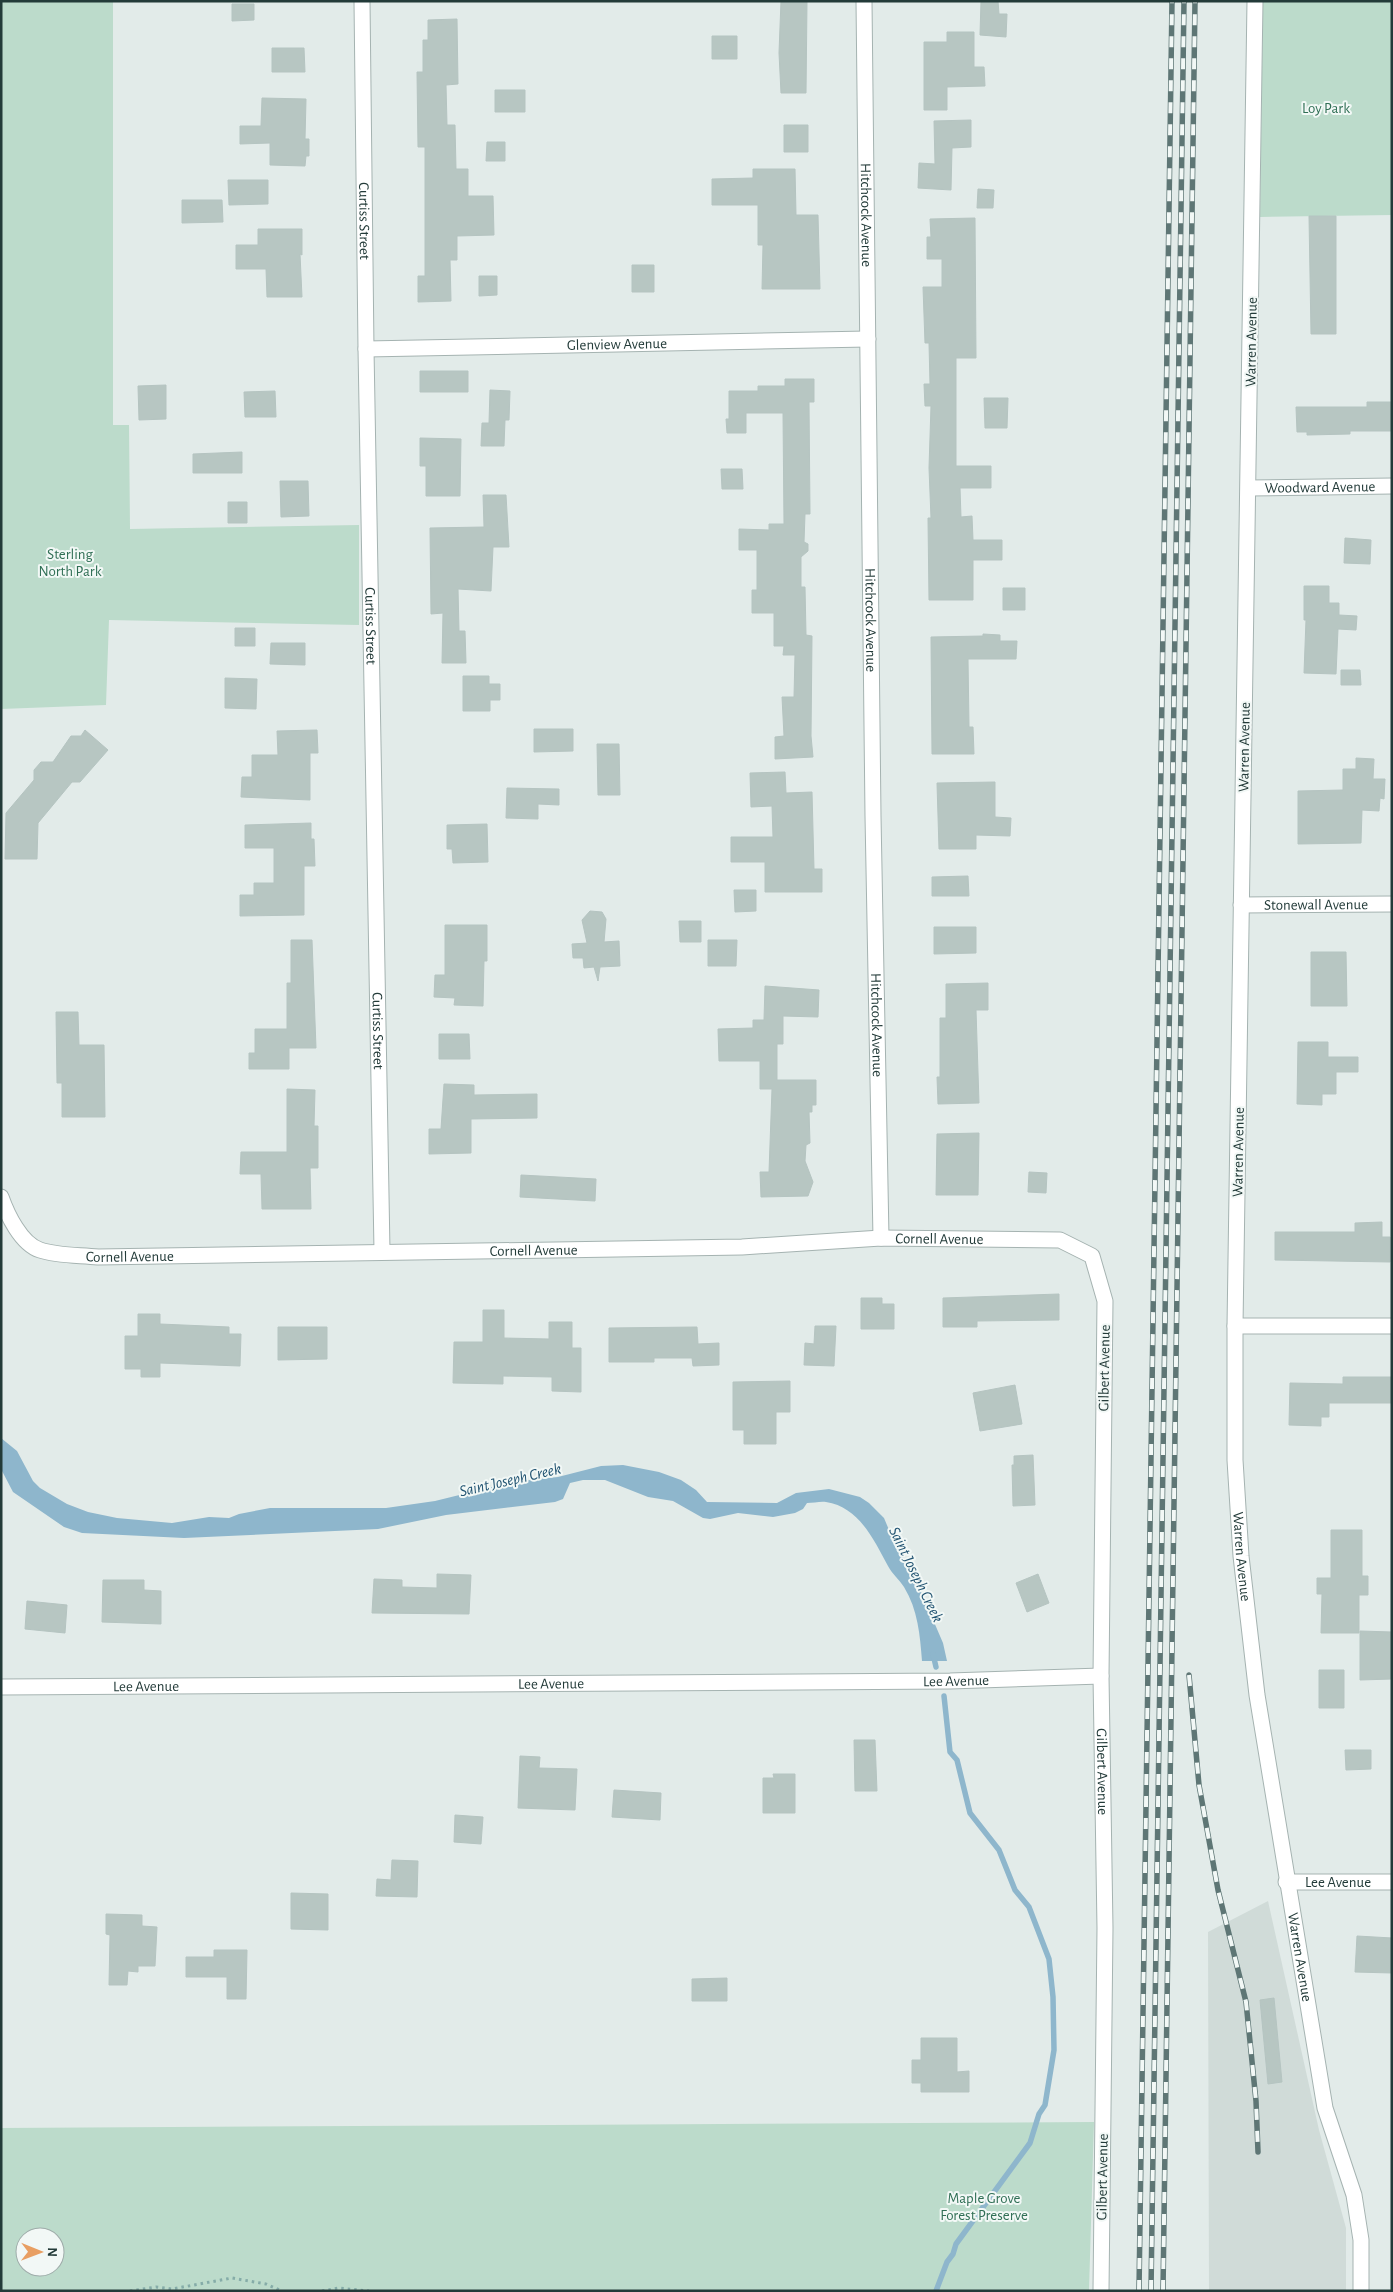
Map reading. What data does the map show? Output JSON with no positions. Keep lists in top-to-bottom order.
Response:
{
  "streets": {
    "street": [
      "Hitchcock Avenue",
      "Curtiss Street",
      "Warren Avenue",
      "Glenview Avenue",
      "Woodward Avenue",
      "Stonewall Avenue",
      "Cornell Avenue",
      "Gilbert Avenue",
      "Lee Avenue"
    ]
  },
  "crossings": [
    ["Hitchcock Avenue", "Glenview Avenue"],
    ["Hitchcock Avenue", "Cornell Avenue"],
    ["Curtiss Street", "Glenview Avenue"],
    ["Curtiss Street", "Cornell Avenue"],
    ["Warren Avenue", "Woodward Avenue"],
    ["Warren Avenue", "Stonewall Avenue"],
    ["Warren Avenue", "Lee Avenue"],
    ["Cornell Avenue", "Gilbert Avenue"],
    ["Gilbert Avenue", "Lee Avenue"]
  ],
  "water": ["Saint Joseph Creek"],
  "parks": ["Loy Park", "Sterling North Park", "Maple Grove Forest Preserve"],
  "north": "right"
}
